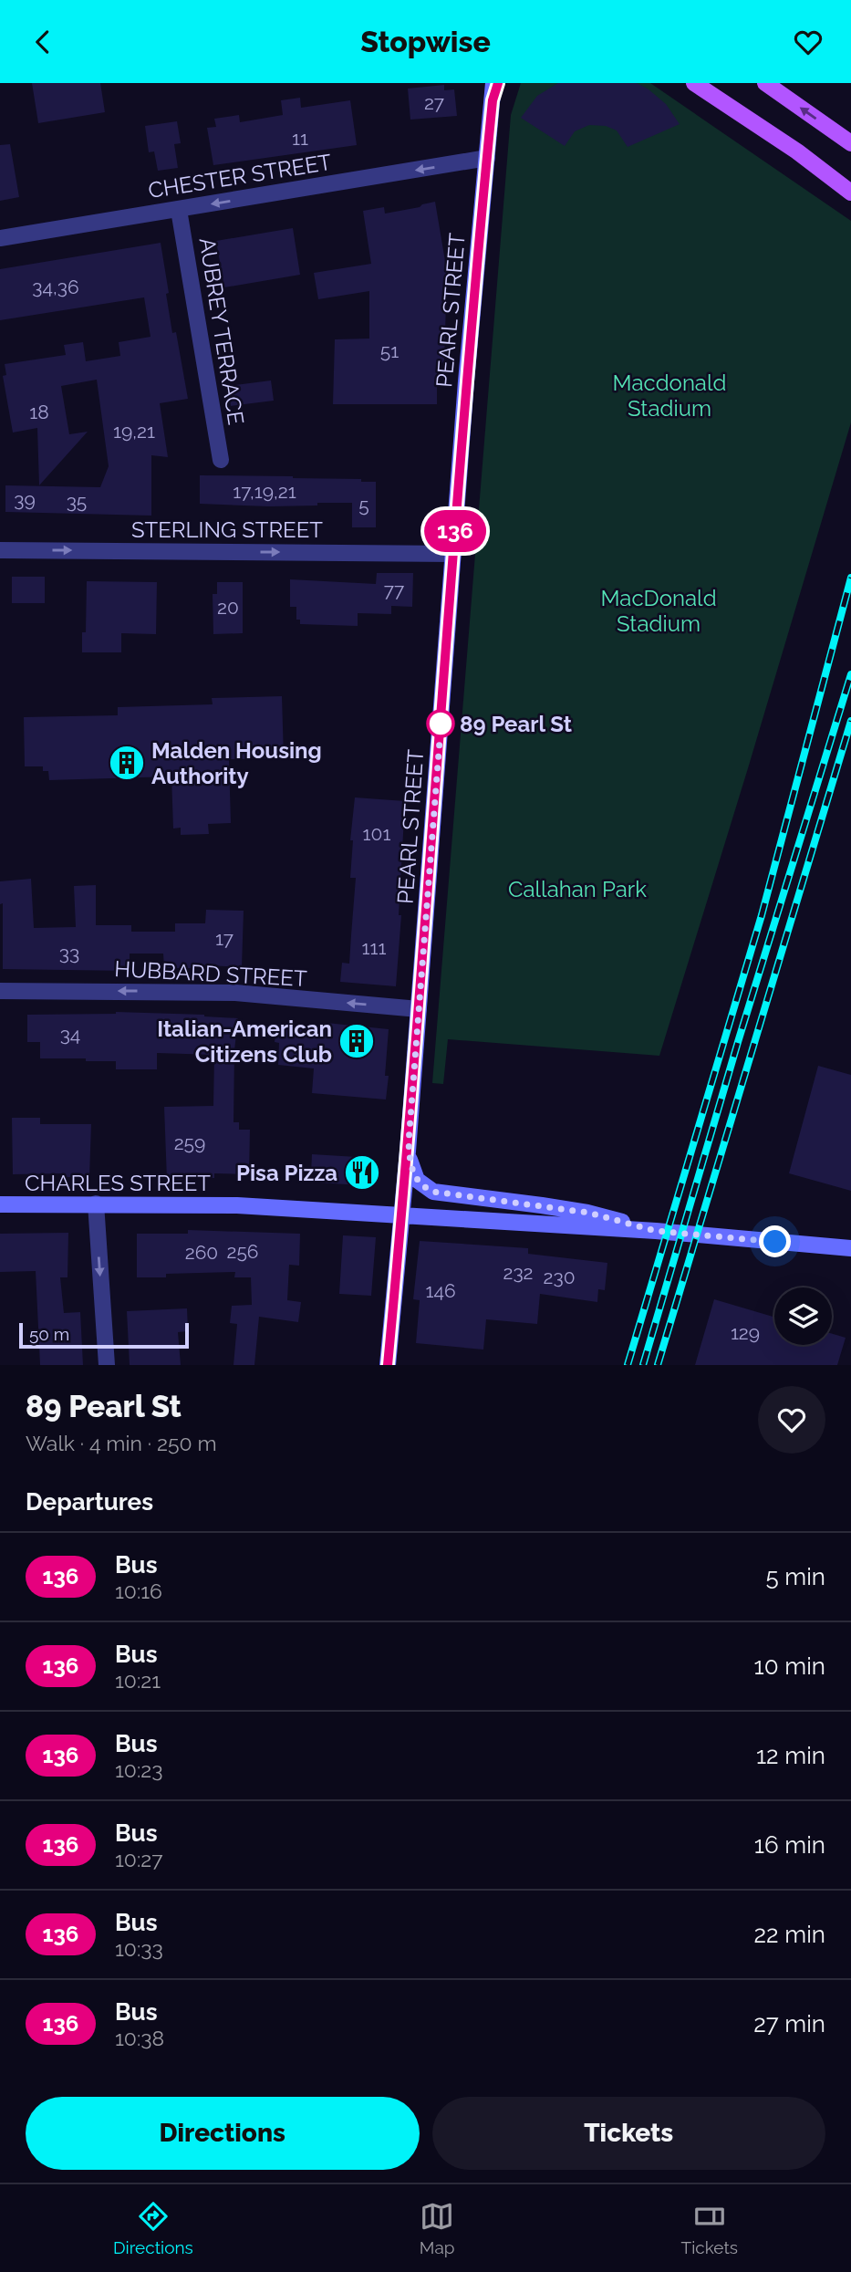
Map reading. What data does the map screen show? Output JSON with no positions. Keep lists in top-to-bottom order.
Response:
{
  "streets": {
    "street": [
      "CHESTER STREET",
      "PEARL STREET",
      "AUBREY TERRACE",
      "STERLING STREET",
      "HUBBARD STREET",
      "CHARLES STREET"
    ]
  },
  "crossings": [
    ["CHESTER STREET", "PEARL STREET"],
    ["CHESTER STREET", "AUBREY TERRACE"],
    ["PEARL STREET", "STERLING STREET"],
    ["PEARL STREET", "HUBBARD STREET"],
    ["PEARL STREET", "CHARLES STREET"]
  ],
  "one_way": ["CHESTER STREET", "STERLING STREET", "HUBBARD STREET"],
  "parks": ["Macdonald Stadium", "MacDonald Stadium", "Callahan Park"],
  "places": {
    "other": ["89 Pearl St"],
    "building": ["Malden Housing Authority", "Italian-American Citizens Club"],
    "restaurant": ["Pisa Pizza"]
  },
  "lines": ["bus line 136"],
  "house_numbers": [
    "27",
    "11",
    "34,36",
    "51",
    "18",
    "19,21",
    "17,19,21",
    "39",
    "35",
    "5",
    "77",
    "20",
    "101",
    "17",
    "111",
    "33",
    "34",
    "259",
    "256",
    "260",
    "232",
    "230",
    "146",
    "129"
  ],
  "scale_bar": "50 m",
  "page": {
    "header": "Stopwise",
    "on_map": "136",
    "scale": "50 m",
    "heading": [
      ["89 Pearl St", "Walk · 4 min · 250 m"],
      "Departures"
    ],
    "list": [
      {
        "mark": "136",
        "name": "Bus",
        "note": "10:16",
        "value": "5 min"
      },
      {
        "mark": "136",
        "name": "Bus",
        "note": "10:21",
        "value": "10 min"
      },
      {
        "mark": "136",
        "name": "Bus",
        "note": "10:23",
        "value": "12 min"
      },
      {
        "mark": "136",
        "name": "Bus",
        "note": "10:27",
        "value": "16 min"
      },
      {
        "mark": "136",
        "name": "Bus",
        "note": "10:33",
        "value": "22 min"
      },
      {
        "mark": "136",
        "name": "Bus",
        "note": "10:38",
        "value": "27 min"
      }
    ],
    "buttons": ["Directions", "Tickets"],
    "tabs": ["Directions", "Map", "Tickets"]
  }
}
